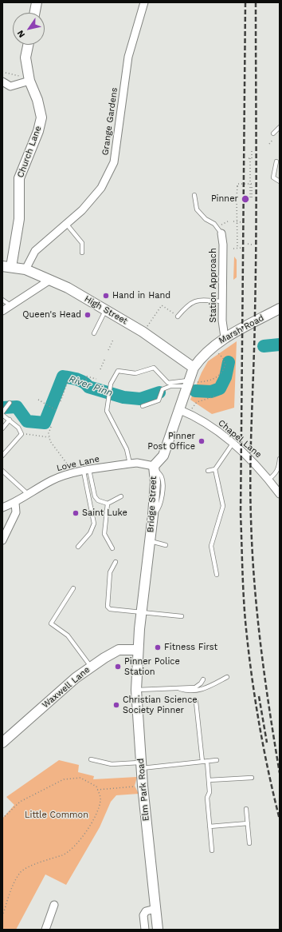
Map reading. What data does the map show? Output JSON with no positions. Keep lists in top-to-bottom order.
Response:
{
  "streets": {
    "street": [
      "Grange Gardens",
      "Church Lane",
      "Station Approach",
      "High Street",
      "Marsh Road",
      "Chapel Lane",
      "Love Lane",
      "Bridge Street",
      "Waxwell Lane",
      "Elm Park Road"
    ]
  },
  "crossings": [
    ["Grange Gardens", "High Street"],
    ["Church Lane", "High Street"],
    ["Station Approach", "Marsh Road"],
    ["High Street", "Marsh Road"],
    ["High Street", "Bridge Street"],
    ["Marsh Road", "Bridge Street"],
    ["Chapel Lane", "Bridge Street"],
    ["Love Lane", "Bridge Street"],
    ["Bridge Street", "Waxwell Lane"],
    ["Bridge Street", "Elm Park Road"],
    ["Waxwell Lane", "Elm Park Road"]
  ],
  "water": ["River Pinn"],
  "parks": ["Little Common"],
  "places": [
    "Pinner",
    "Hand in Hand",
    "Queen's Head",
    "Pinner Post Office",
    "Saint Luke",
    "Fitness First",
    "Pinner Police Station",
    "Christian Science Society Pinner"
  ],
  "north": "bottom left"
}
